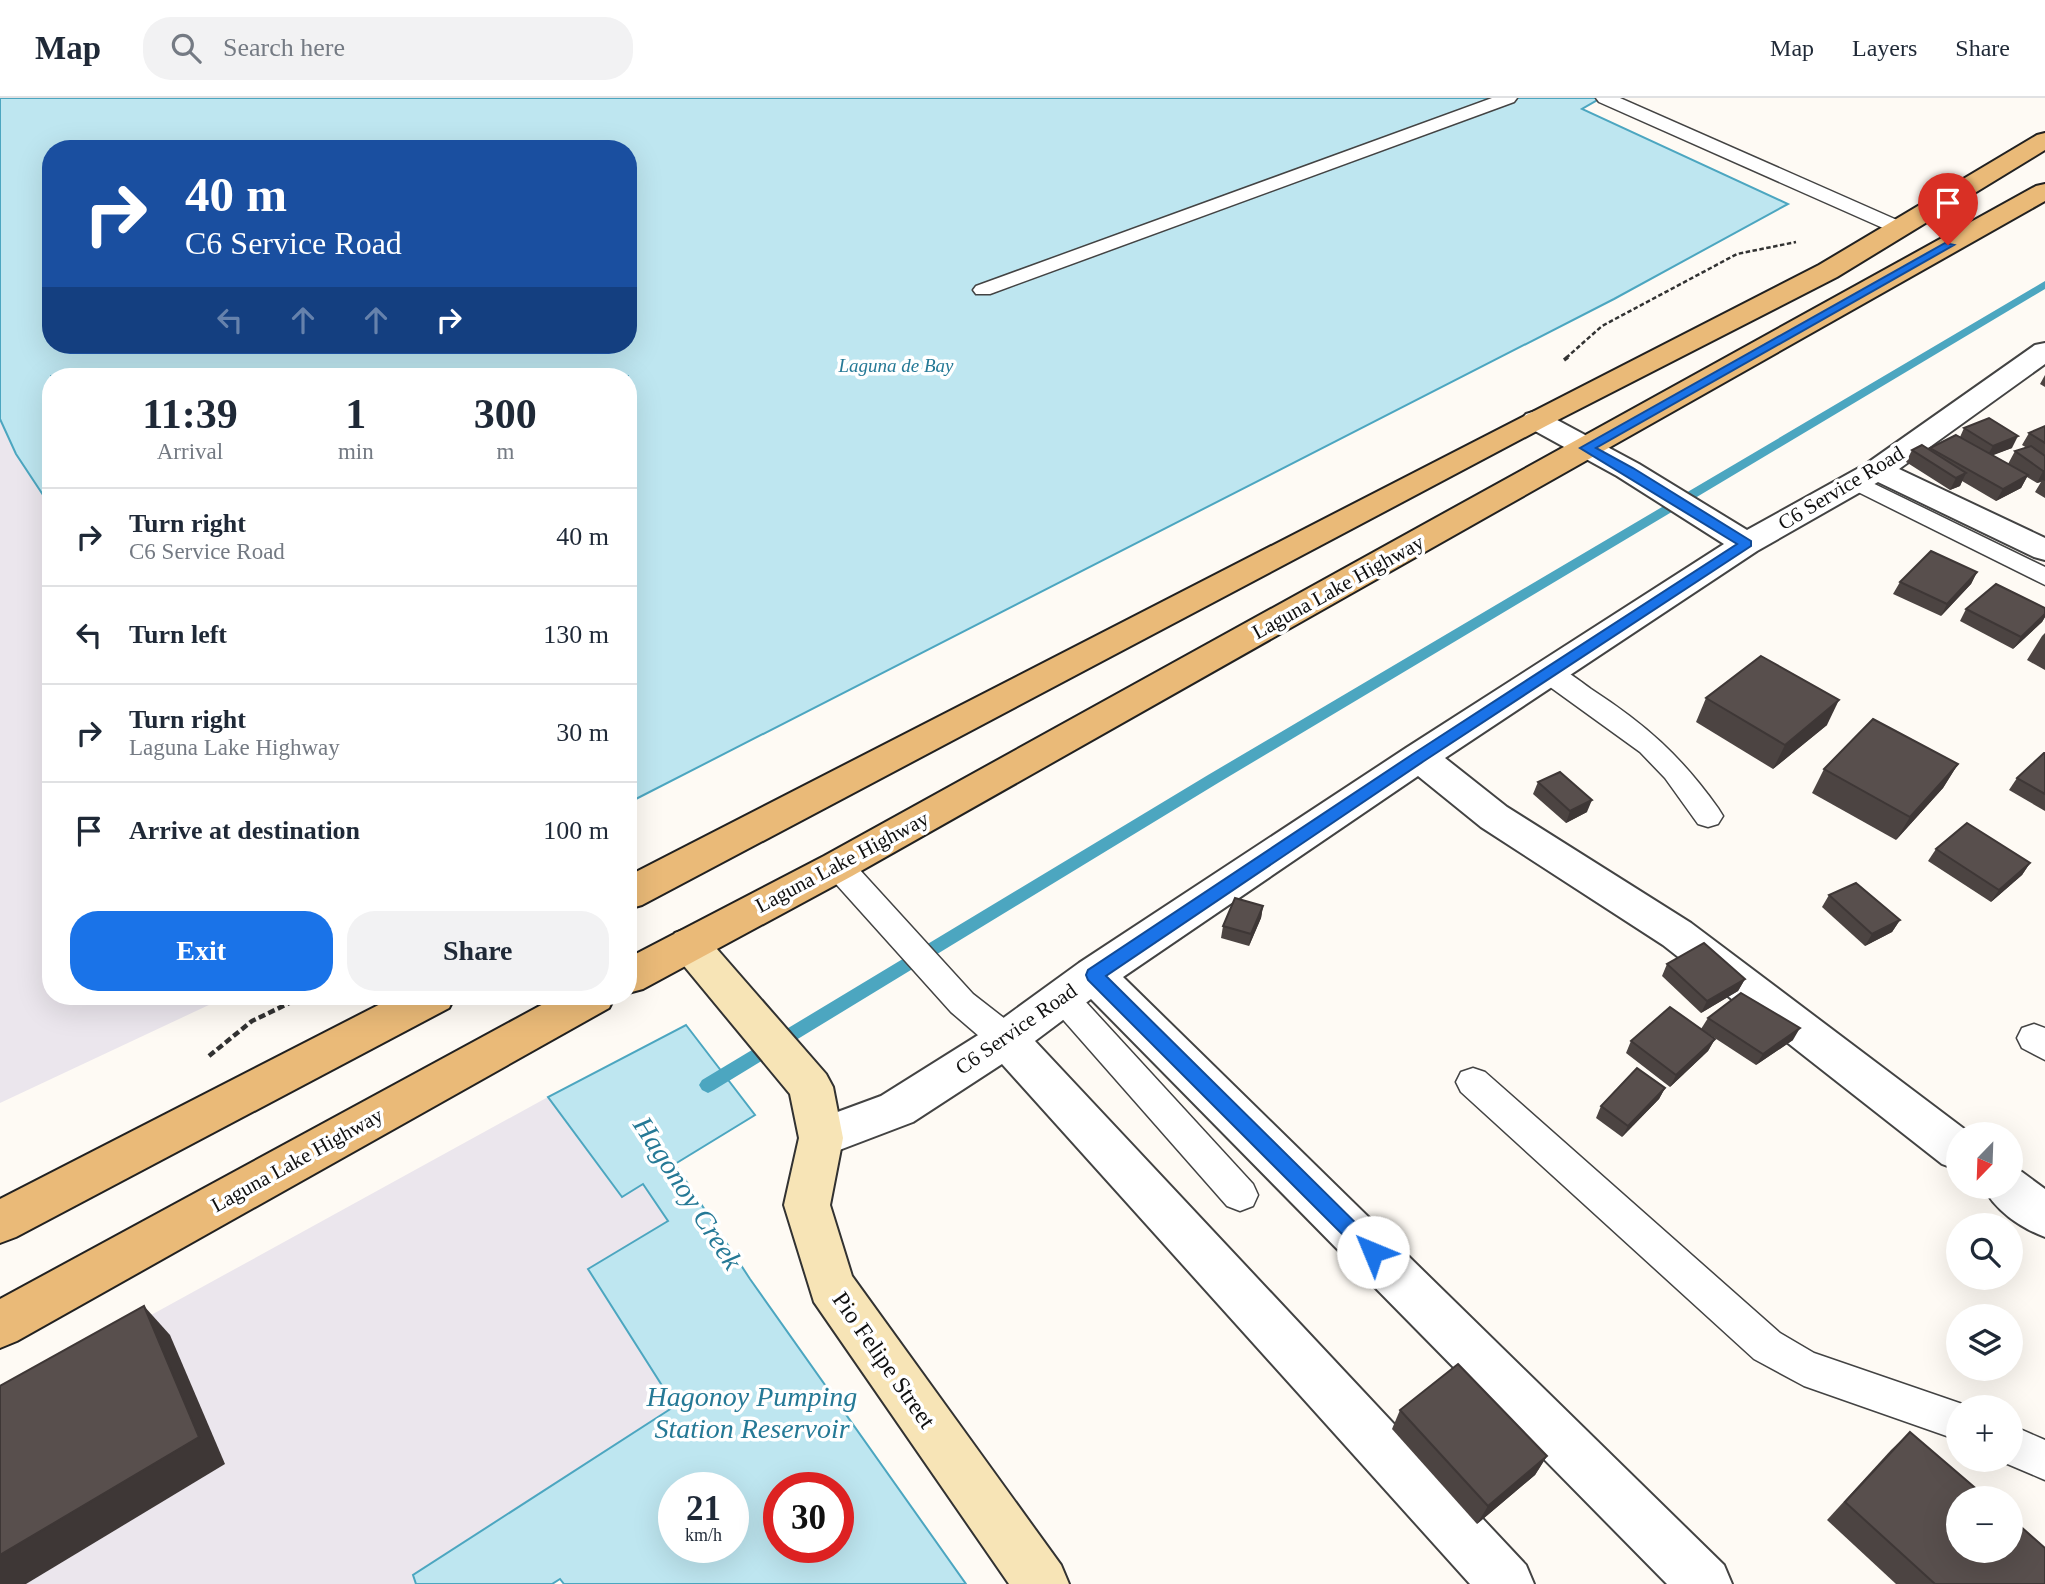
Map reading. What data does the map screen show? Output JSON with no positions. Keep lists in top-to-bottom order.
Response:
{
  "streets": {
    "main road": ["Laguna Lake Highway", "Pio Felipe Street"],
    "street": ["C6 Service Road"]
  },
  "crossings": [
    ["C6 Service Road", "Pio Felipe Street"],
    ["Laguna Lake Highway", "Pio Felipe Street"]
  ],
  "water": ["Laguna de Bay", "Hagonoy Creek", "Hagonoy Pumping Station Reservoir"],
  "north": "bottom left",
  "page": {
    "header": "Map",
    "search": "Search here",
    "nav": ["Map", "Layers", "Share"],
    "turn": ["40 m", "C6 Service Road"],
    "eta": [
      "11:39",
      "Arrival",
      "1",
      "min",
      "300",
      "m"
    ],
    "list": [
      {
        "name": "Turn right",
        "note": "C6 Service Road",
        "value": "40 m"
      },
      {
        "name": "Turn left",
        "value": "130 m"
      },
      {
        "name": "Turn right",
        "note": "Laguna Lake Highway",
        "value": "30 m"
      },
      {
        "name": "Arrive at destination",
        "value": "100 m"
      }
    ],
    "buttons": ["Exit", "Share"],
    "map_buttons": ["+", "−"],
    "speed": "21 km/h",
    "limit": "30"
  }
}
